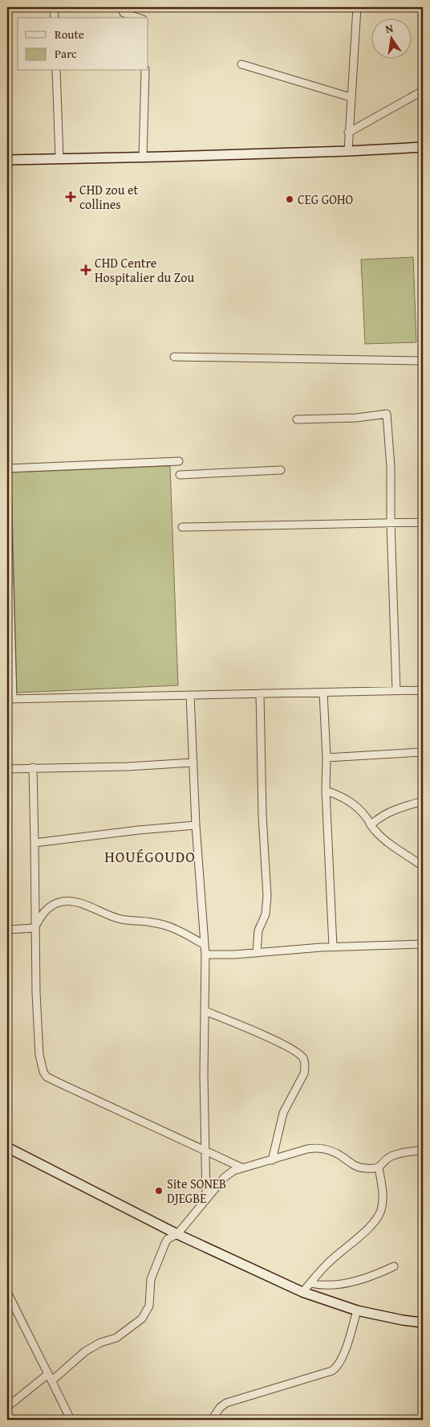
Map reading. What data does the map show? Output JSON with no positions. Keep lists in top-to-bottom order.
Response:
{
  "districts": ["HOUÉGOUDO"],
  "places": {
    "health": ["CHD zou et collines", "CHD Centre Hospitalier du Zou"],
    "other": ["CEG GOHO", "Site SONEB DJEGBE"]
  },
  "legend": ["Route", "Parc"],
  "north": "top"
}
